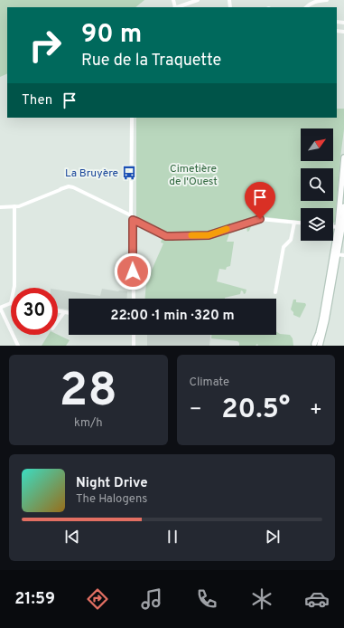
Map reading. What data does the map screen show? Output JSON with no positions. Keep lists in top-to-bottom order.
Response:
{
  "parks": ["Cimetière de l'Ouest"],
  "places": {
    "bus stop": ["La Bruyère"]
  },
  "north": "top right",
  "page": {
    "turn": ["90 m", "Rue de la Traquette"],
    "then": "Then",
    "limit": "30",
    "trip": "22:00 · 1 min · 320 m",
    "tile": [
      ["28", "km/h"],
      "Climate"
    ],
    "heat": ["−", "20.5°", "+"],
    "song": ["Night Drive", "The Halogens"],
    "tabs": "21:59"
  }
}
